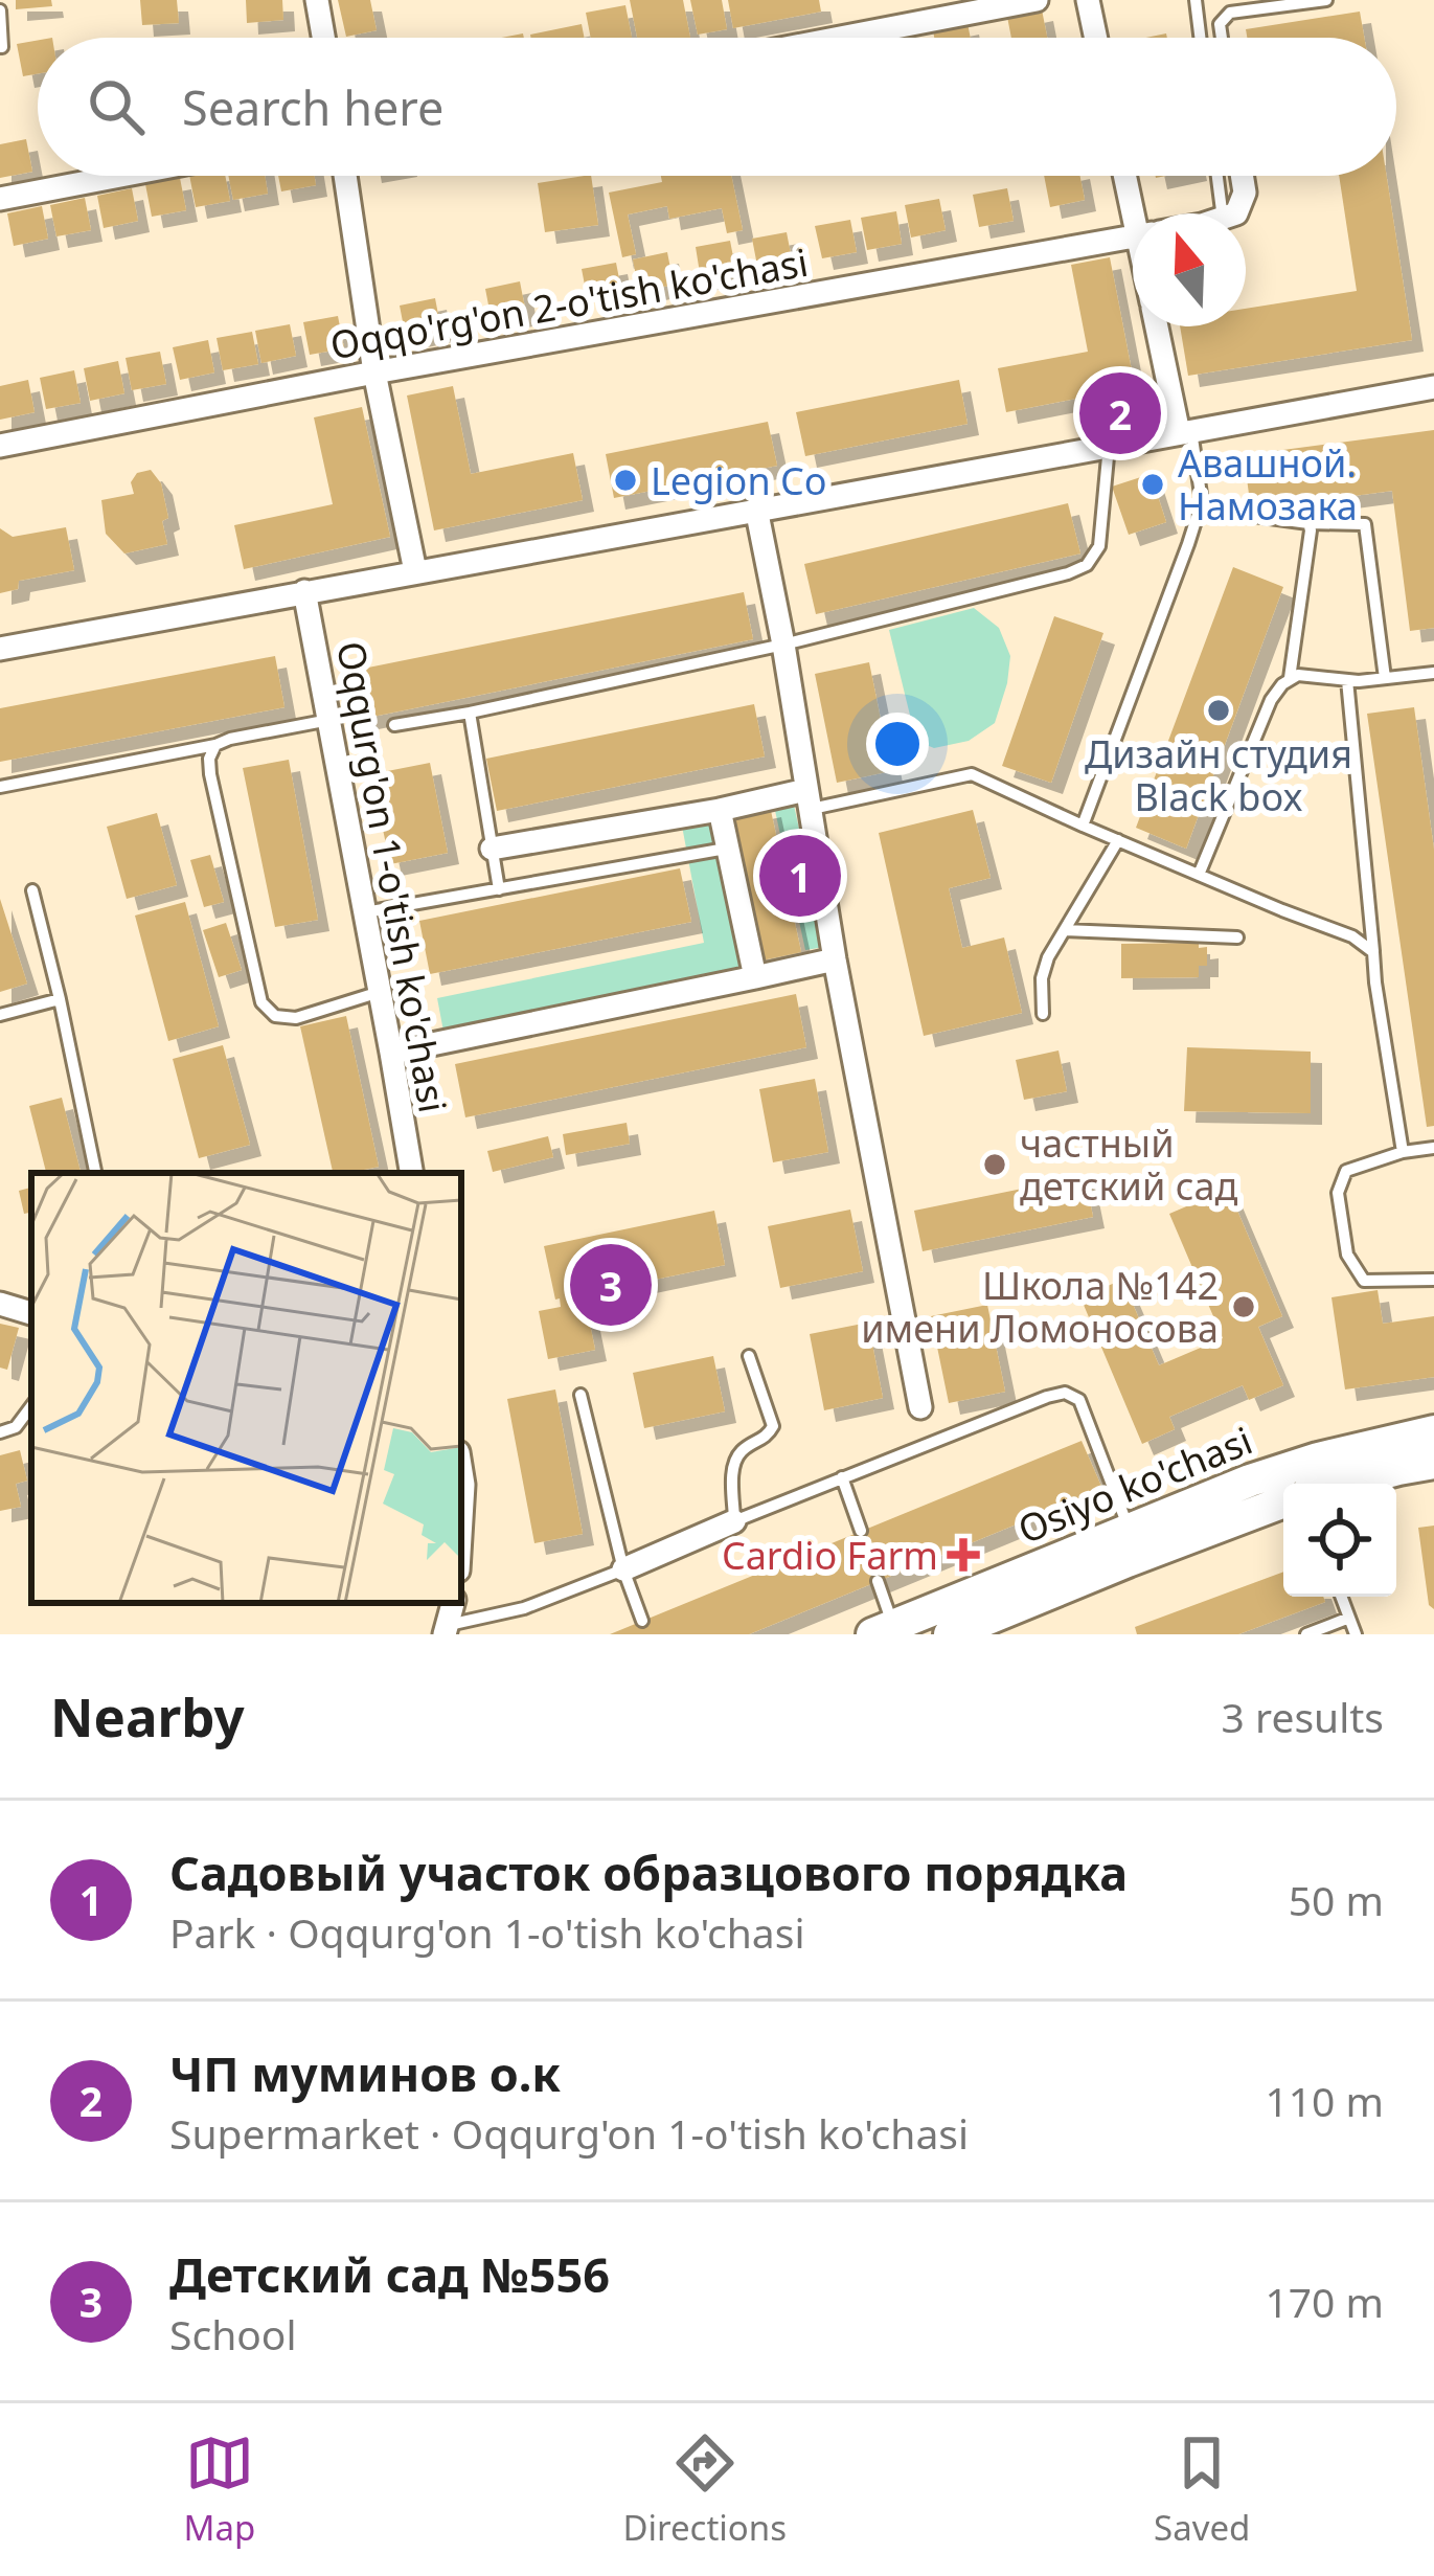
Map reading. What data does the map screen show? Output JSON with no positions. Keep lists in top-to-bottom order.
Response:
{
  "streets": {
    "main road": ["Osiyo ko'chasi"],
    "street": ["Oqqo'rg'on 2-o'tish ko'chasi", "Oqqurg'on 1-o'tish ko'chasi"]
  },
  "places": {
    "other": [
      "Legion Co",
      "Авашной. Намозака",
      "Дизайн студия Black box",
      "частный детский сад",
      "Школа №142 имени Ломоносова"
    ],
    "health": ["Cardio Farm"]
  },
  "north": "top",
  "page": {
    "search": "Search here",
    "pins": ["2", "1", "3"],
    "heading": ["Nearby", "3 results"],
    "list": [
      {
        "mark": "1",
        "name": "Садовый участок образцового порядка",
        "note": "Park · Oqqurg'on 1-o'tish ko'chasi",
        "value": "50 m"
      },
      {
        "mark": "2",
        "name": "ЧП муминов о.к",
        "note": "Supermarket · Oqqurg'on 1-o'tish ko'chasi",
        "value": "110 m"
      },
      {
        "mark": "3",
        "name": "Детский сад №556",
        "note": "School",
        "value": "170 m"
      }
    ],
    "nav": ["Map", "Directions", "Saved"]
  }
}
